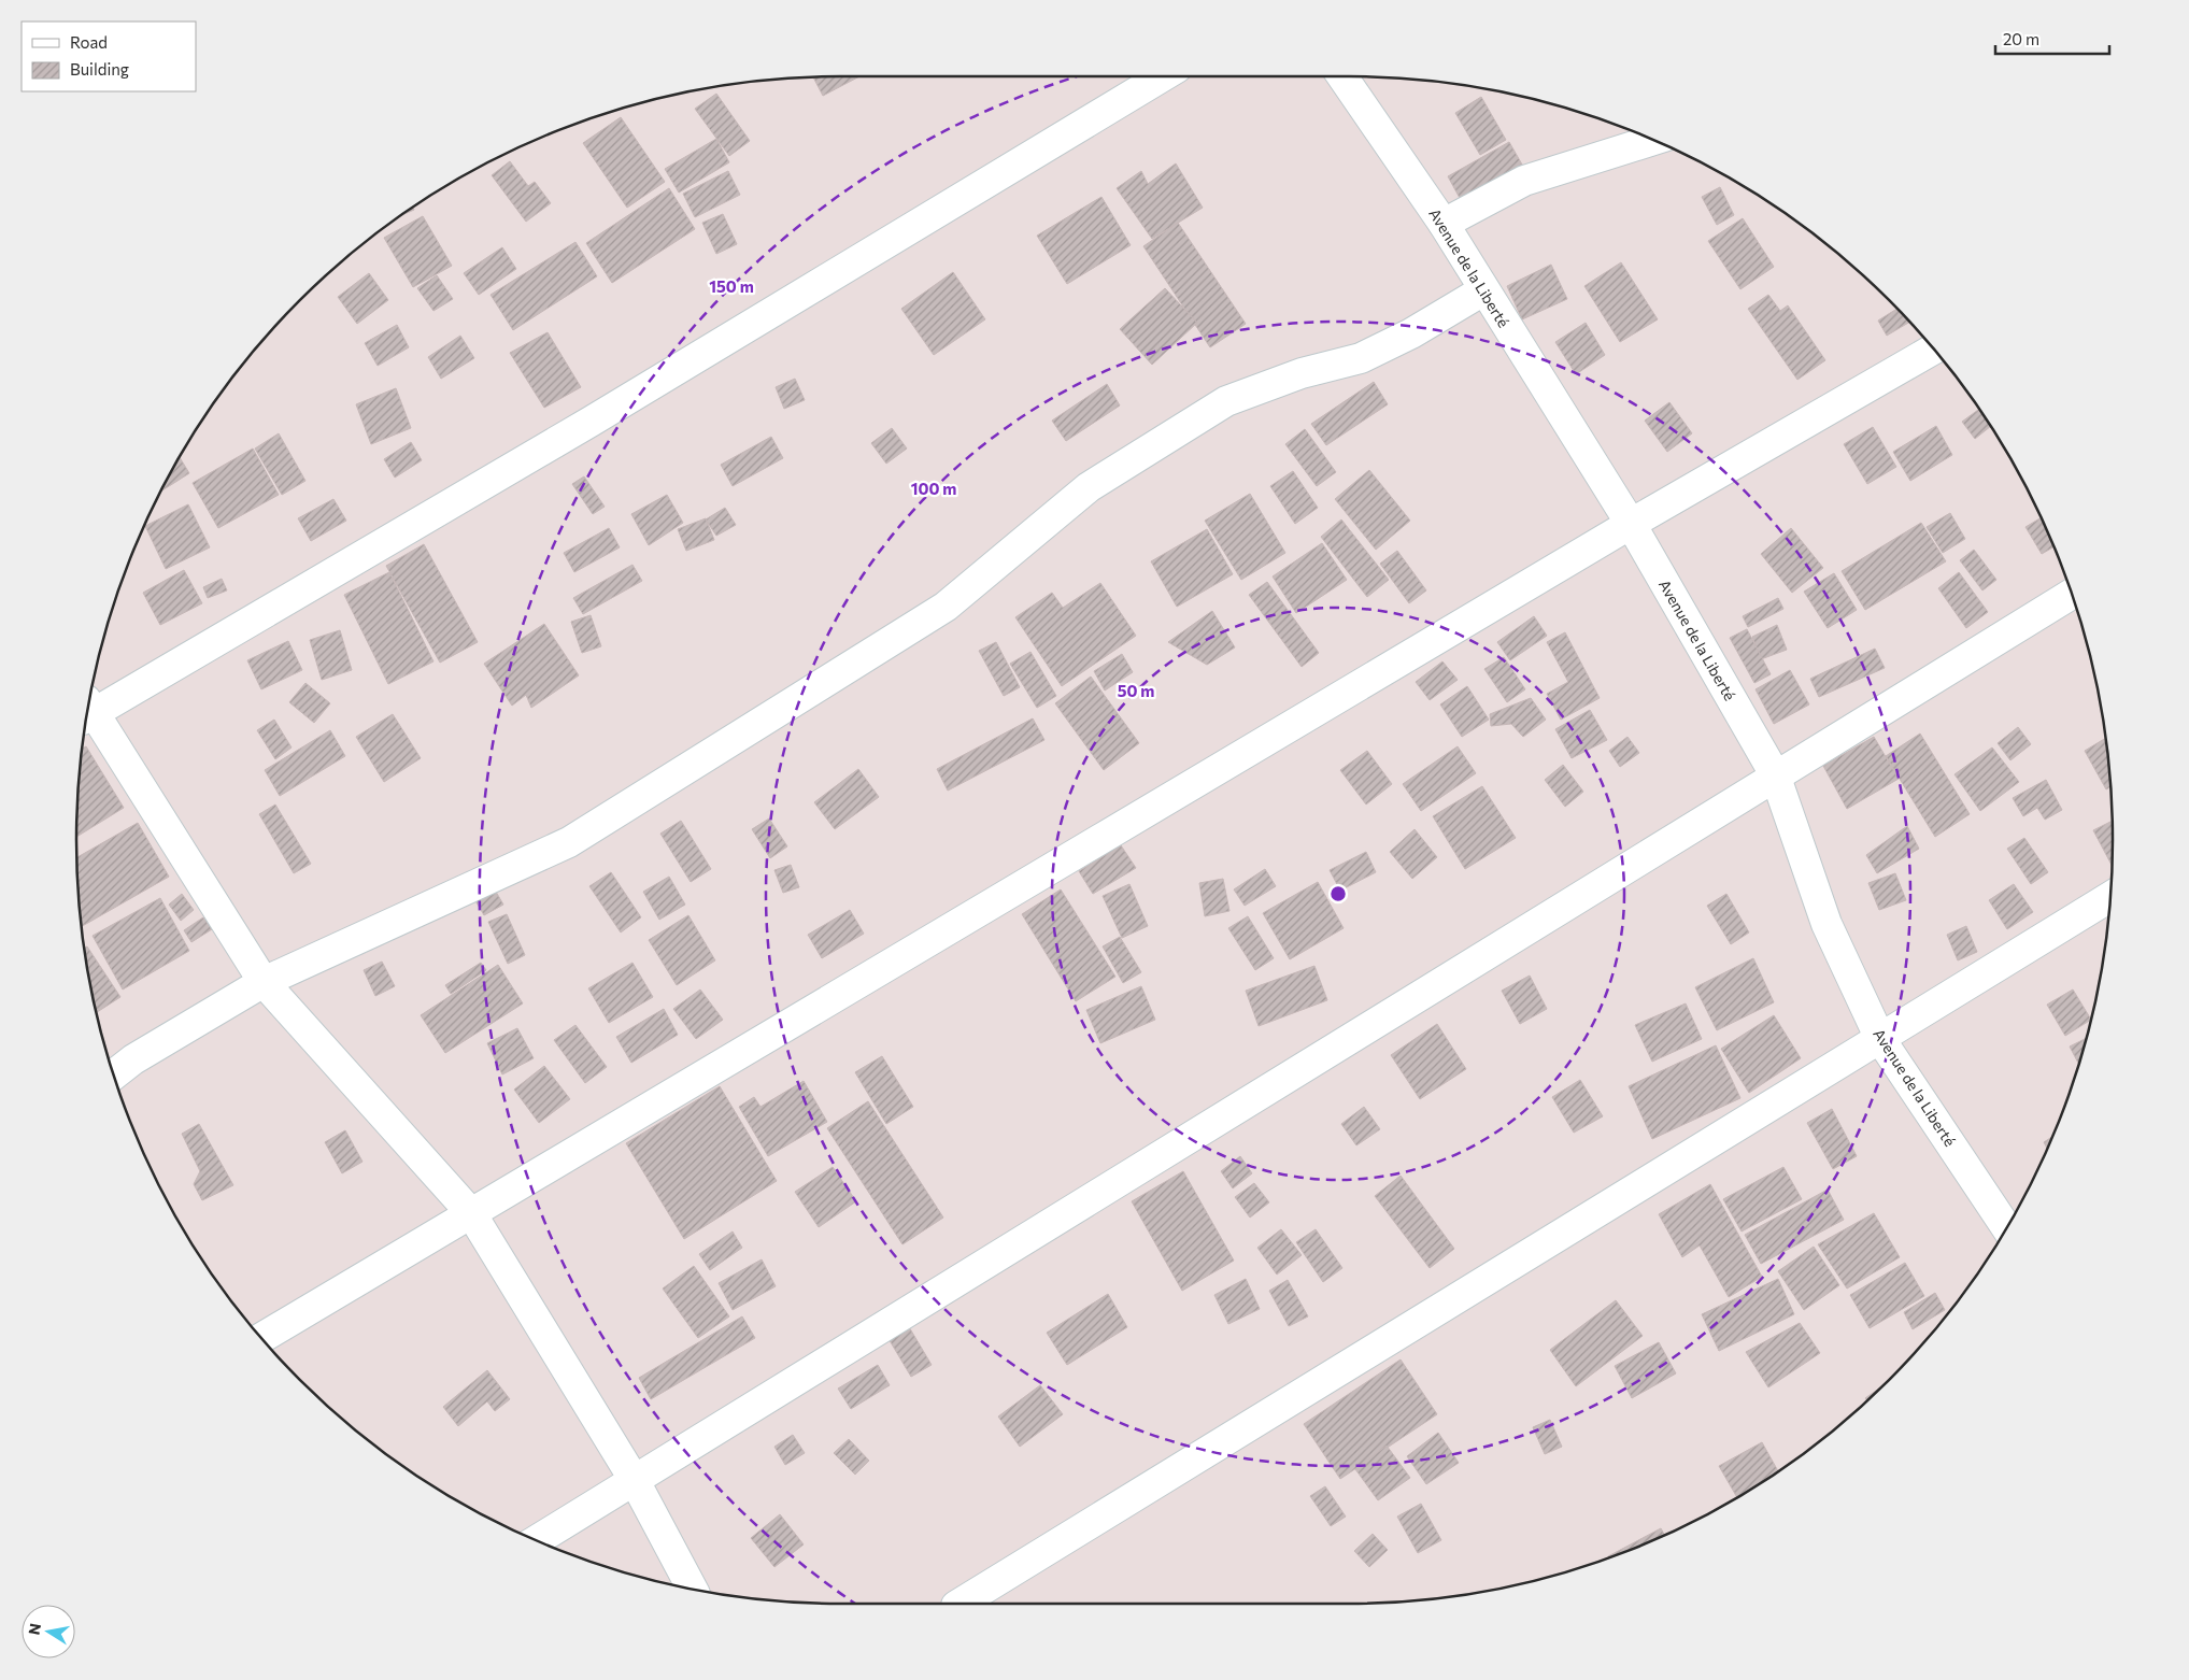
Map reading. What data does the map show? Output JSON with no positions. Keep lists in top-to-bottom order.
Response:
{
  "streets": {
    "street": ["Avenue de la Liberté"]
  },
  "legend": ["Road", "Building"],
  "scale_bar": "20 m",
  "north": "left",
  "rings": ["150 m", "100 m", "50 m"]
}
